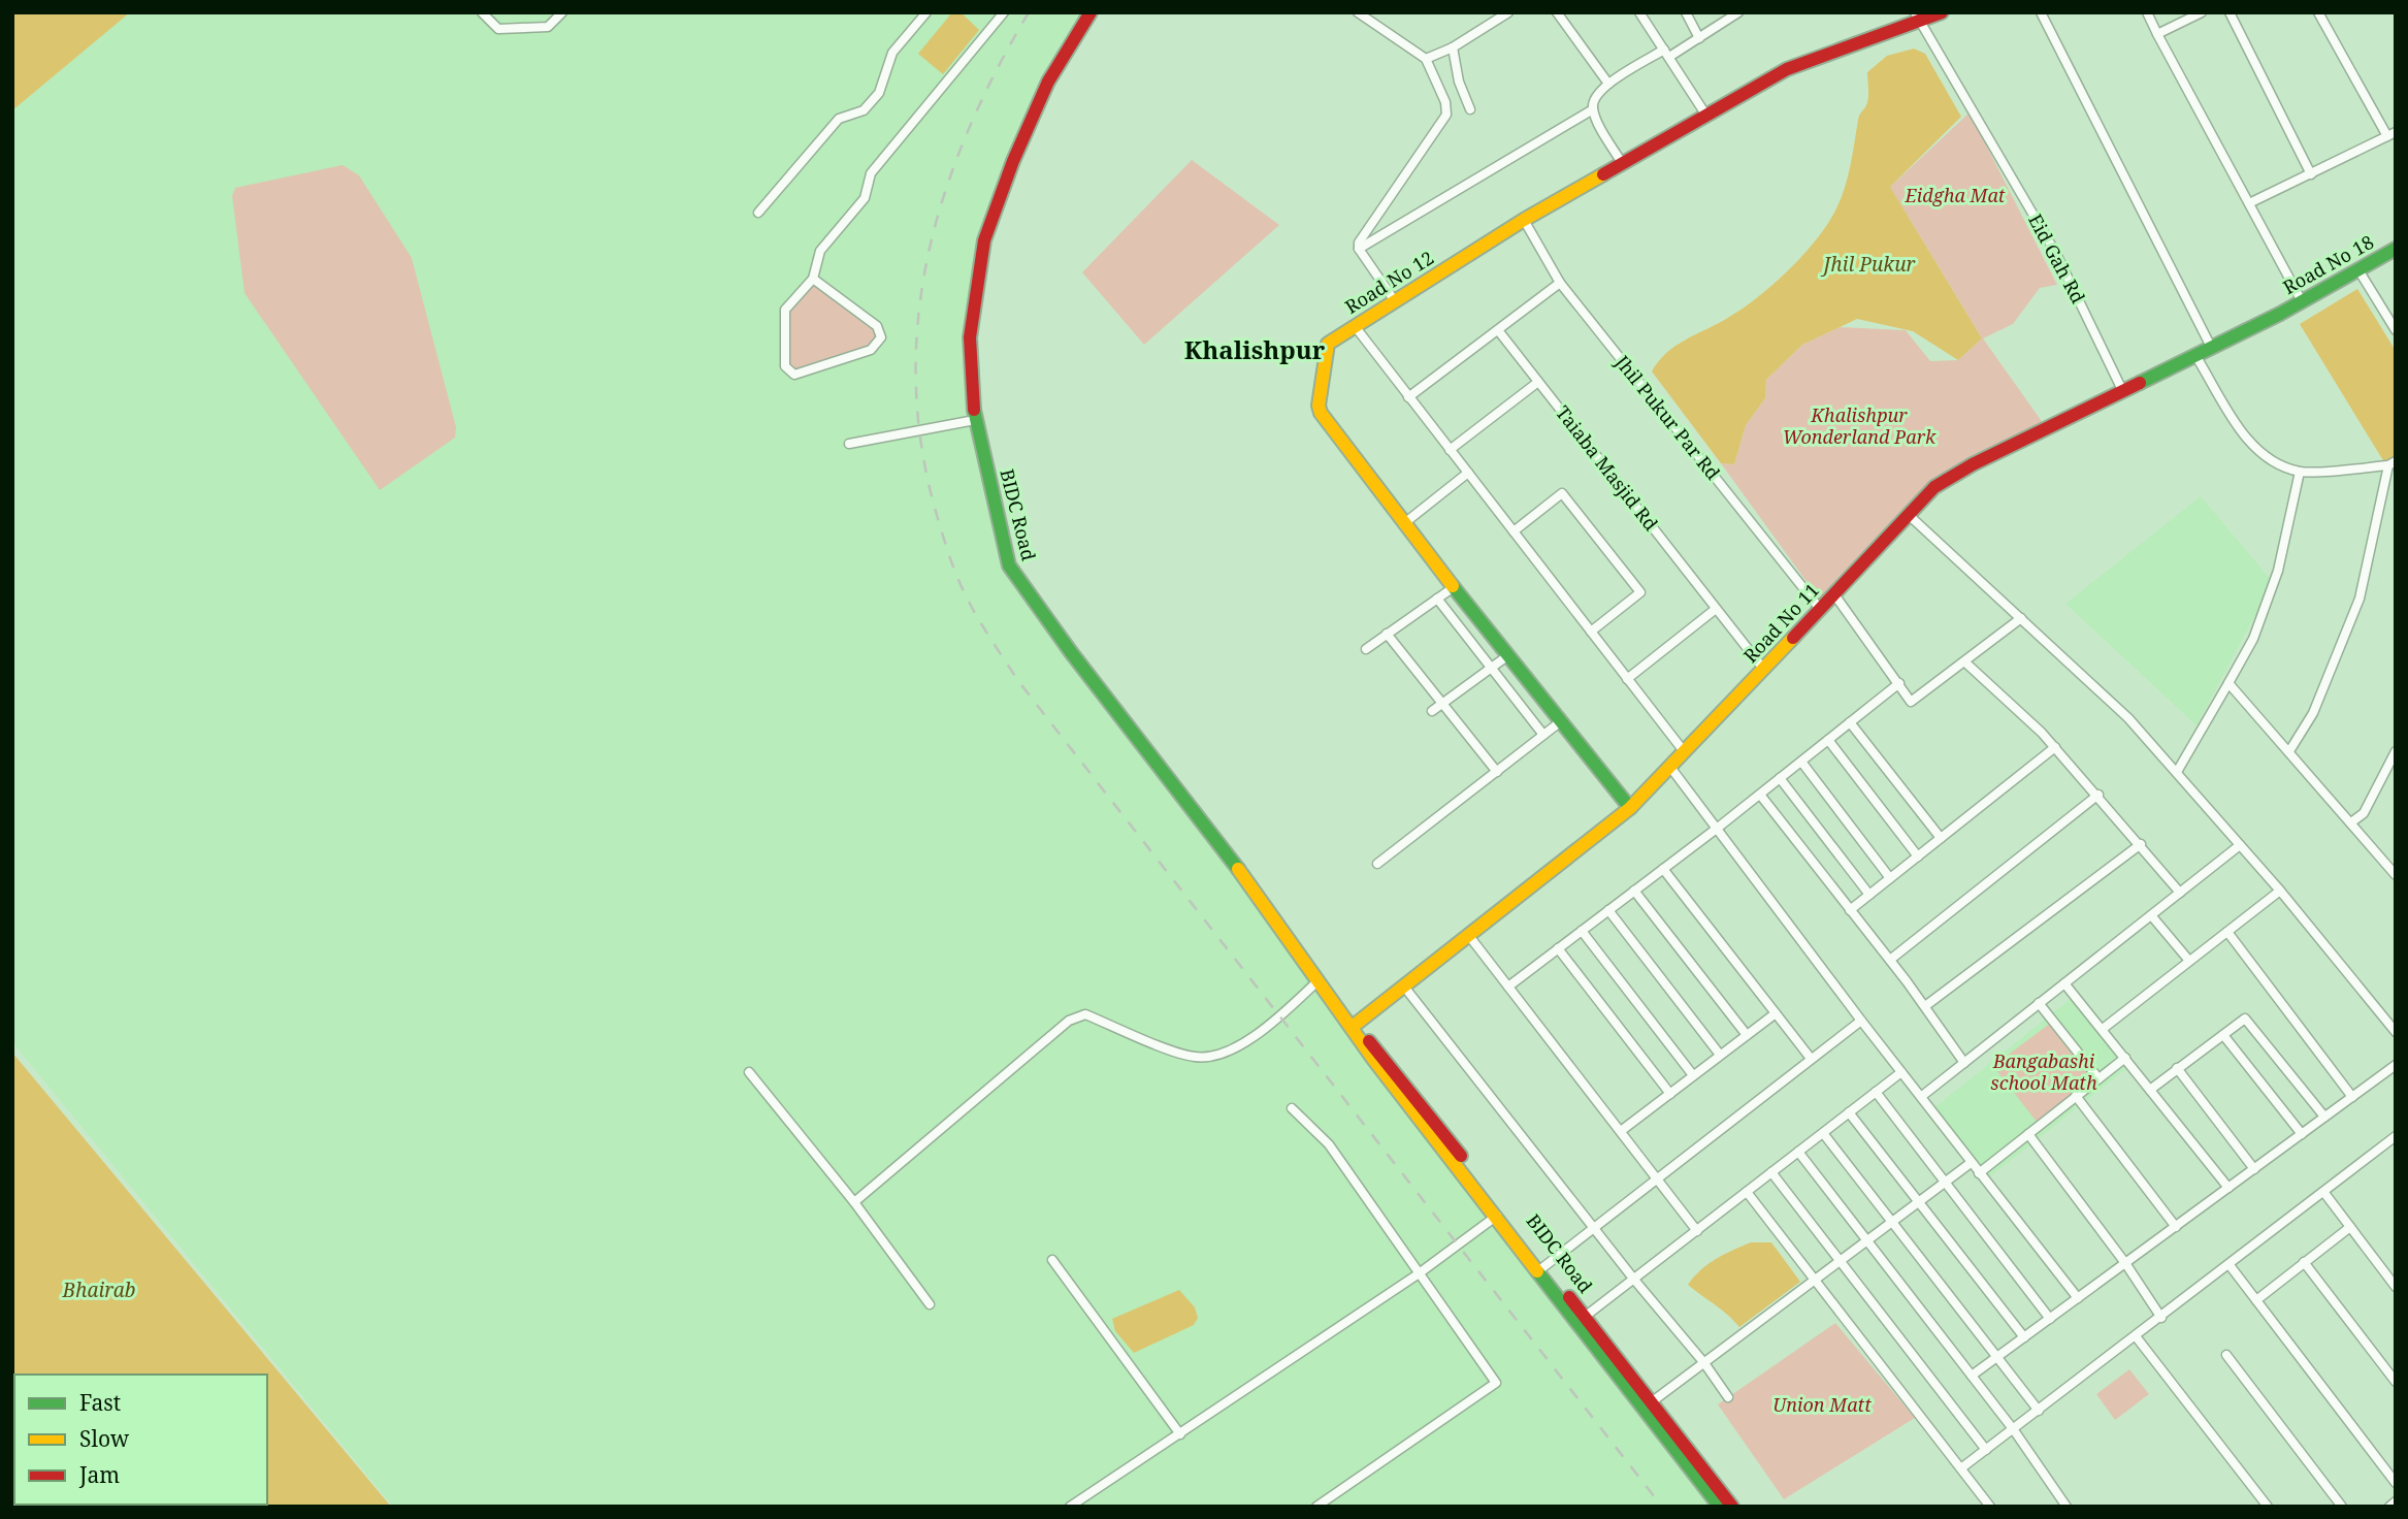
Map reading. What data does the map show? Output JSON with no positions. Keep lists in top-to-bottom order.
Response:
{
  "streets": {
    "street": [
      "Eid Gah Rd",
      "Road No 18",
      "Road No 12",
      "Jhil Pukur Par Rd",
      "Taiaba Masjid Rd",
      "BIDC Road",
      "Road No 11"
    ]
  },
  "crossings": [
    ["Eid Gah Rd", "Road No 12"],
    ["Eid Gah Rd", "Road No 11"],
    ["Road No 18", "Road No 11"],
    ["Road No 12", "Jhil Pukur Par Rd"],
    ["Road No 12", "Road No 11"],
    ["Jhil Pukur Par Rd", "Road No 11"],
    ["Taiaba Masjid Rd", "Road No 11"],
    ["BIDC Road", "Road No 11"]
  ],
  "districts": ["Khalishpur"],
  "water": ["Jhil Pukur", "Bhairab"],
  "parks": [
    "Eidgha Mat",
    "Khalishpur Wonderland Park",
    "Bangabashi school Math",
    "Union Matt"
  ],
  "legend": ["Fast", "Slow", "Jam"]
}
